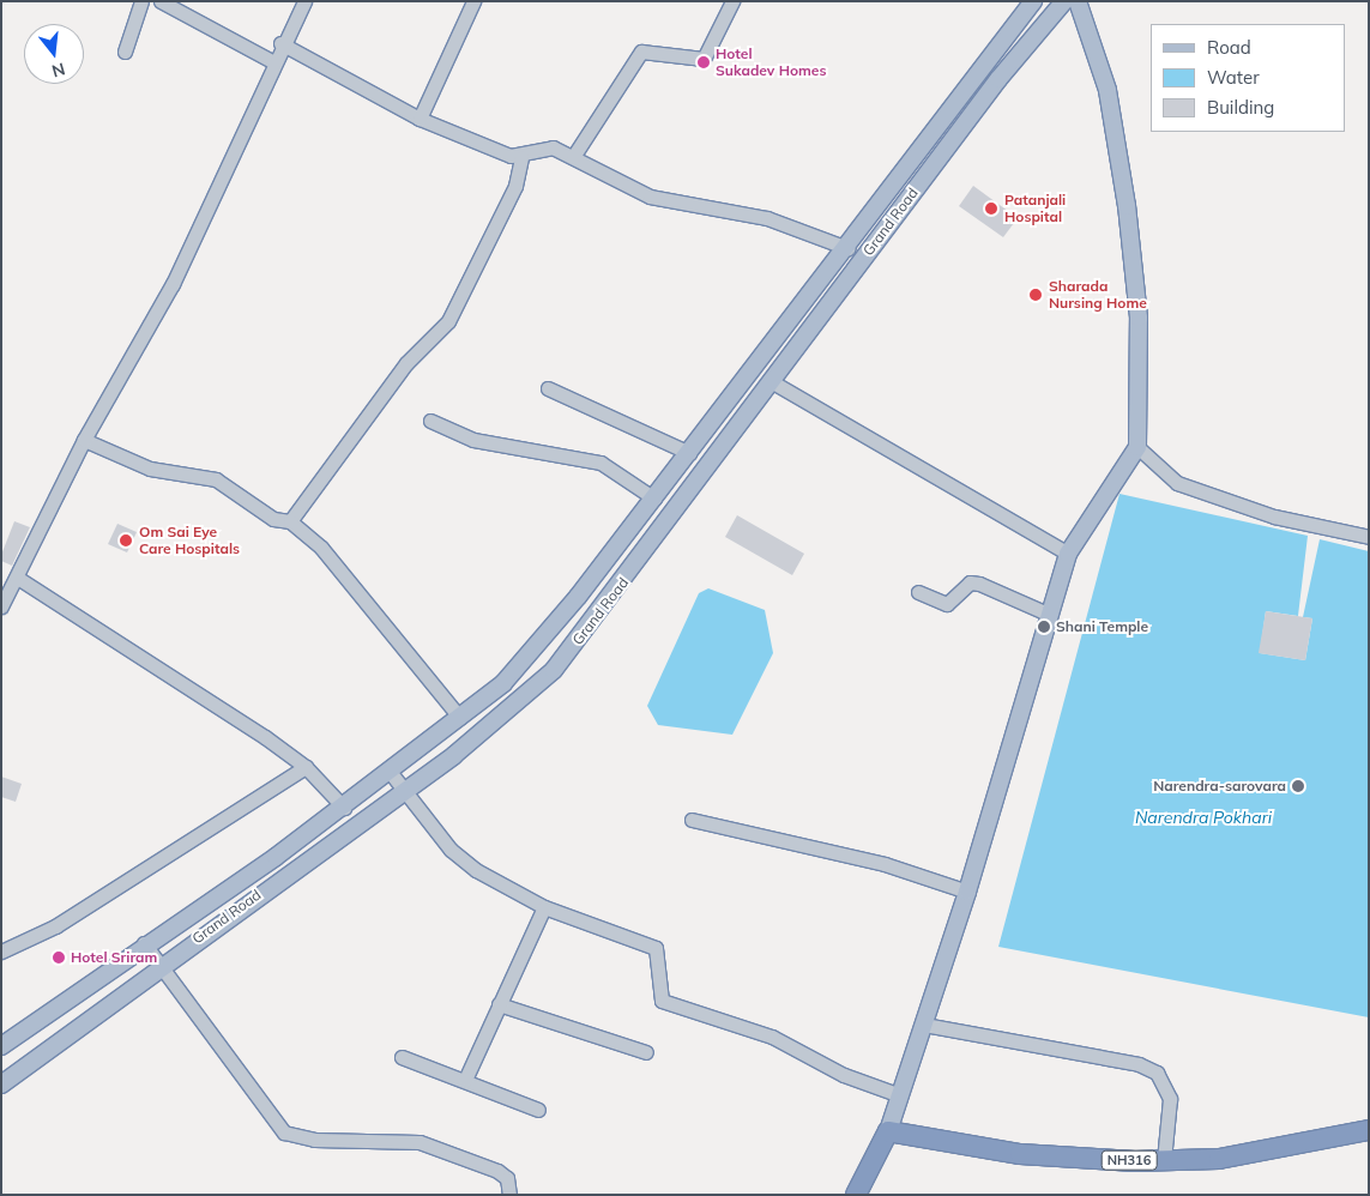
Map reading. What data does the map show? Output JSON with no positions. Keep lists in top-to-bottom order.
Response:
{
  "streets": {
    "highway": ["NH316"],
    "main road": ["Grand Road"]
  },
  "water": ["Narendra Pokhari"],
  "places": [
    "Hotel Sukadev Homes",
    "Patanjali Hospital",
    "Sharada Nursing Home",
    "Om Sai Eye Care Hospitals",
    "Shani Temple",
    "Narendra-sarovara",
    "Hotel Sriram"
  ],
  "legend": ["Road", "Water", "Building"],
  "north": "bottom"
}
